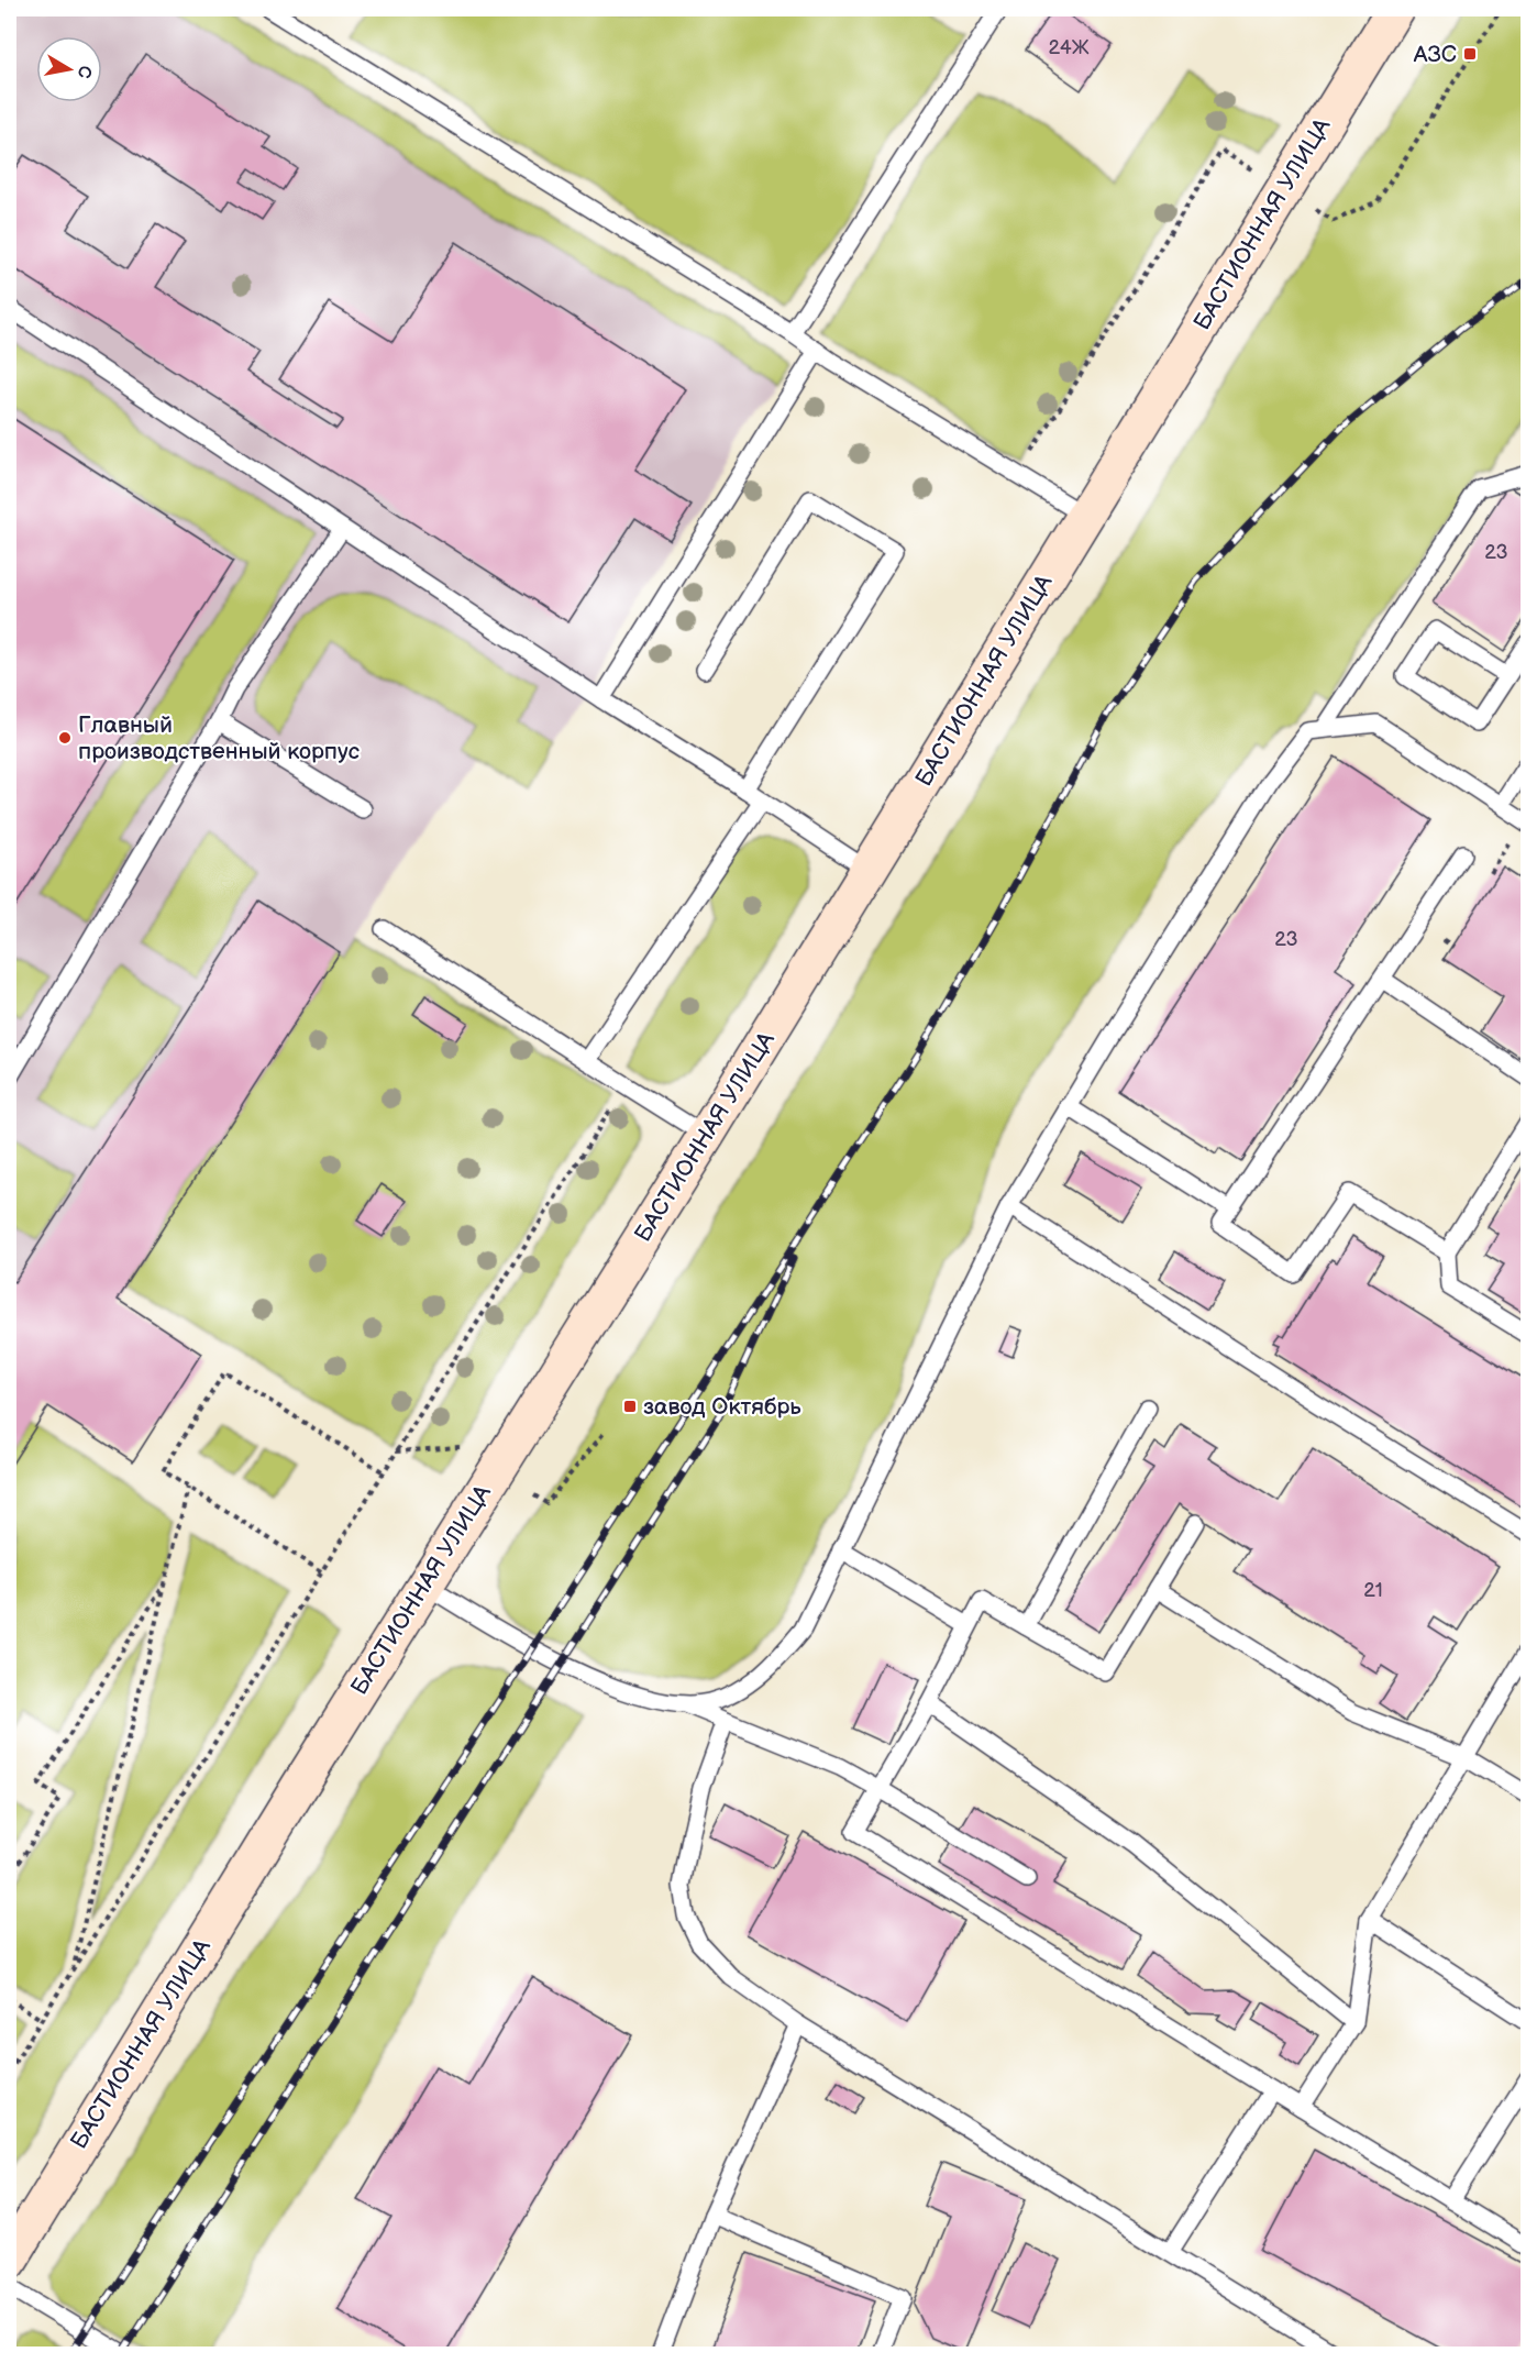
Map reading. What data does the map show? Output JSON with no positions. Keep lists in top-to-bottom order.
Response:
{
  "streets": {
    "main road": ["БАСТИОННАЯ УЛИЦА"]
  },
  "places": {
    "transit": ["АЗС", "завод Октябрь"],
    "other": ["Главный производственный корпус"]
  },
  "house_numbers": [
    "24Ж",
    "23",
    "23",
    "21"
  ],
  "north": "right"
}
